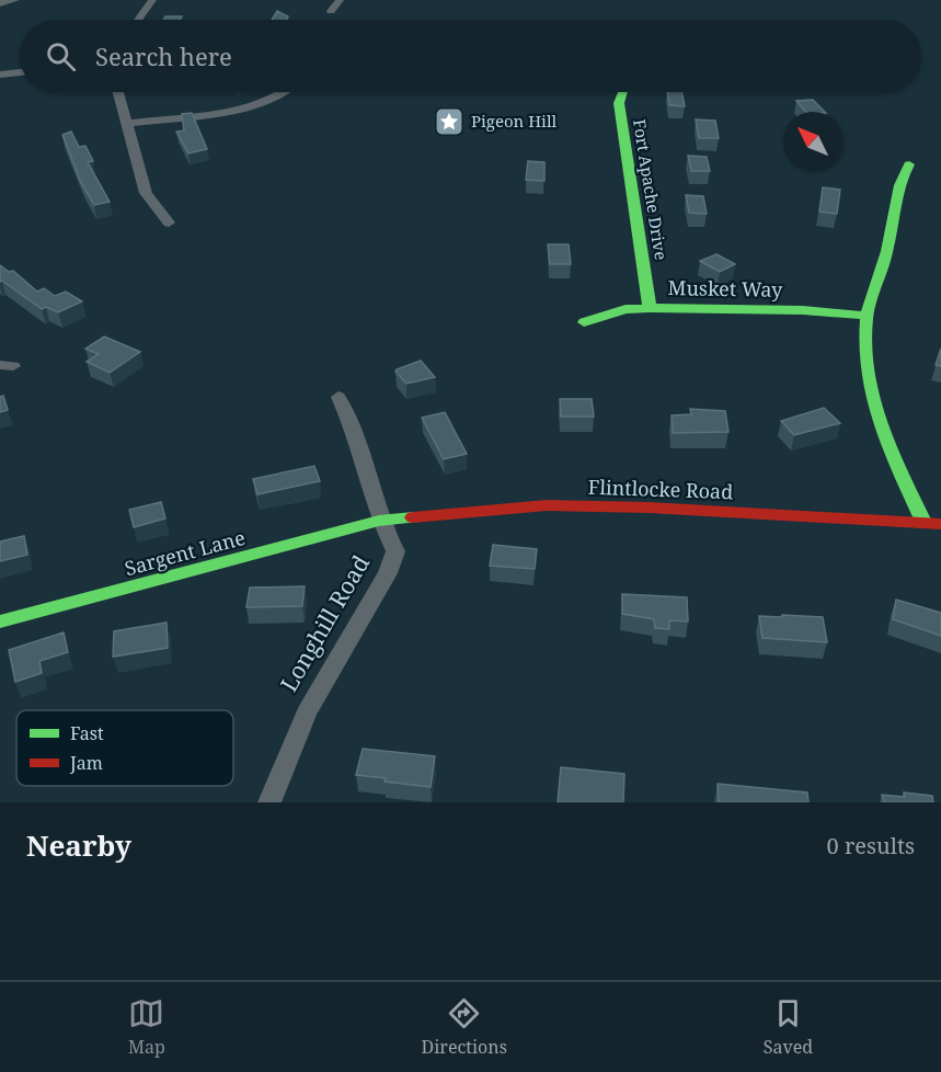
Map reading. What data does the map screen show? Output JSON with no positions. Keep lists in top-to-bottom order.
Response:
{
  "streets": {
    "street": [
      "Fort Apache Drive",
      "Musket Way",
      "Flintlocke Road",
      "Sargent Lane",
      "Longhill Road"
    ]
  },
  "crossings": [
    ["Fort Apache Drive", "Musket Way"],
    ["Flintlocke Road", "Sargent Lane"],
    ["Flintlocke Road", "Longhill Road"],
    ["Sargent Lane", "Longhill Road"]
  ],
  "places": {
    "place": ["Pigeon Hill"]
  },
  "legend": ["Fast", "Jam"],
  "north": "top left",
  "page": {
    "search": "Search here",
    "heading": ["Nearby", "0 results"],
    "nav": ["Map", "Directions", "Saved"]
  }
}
